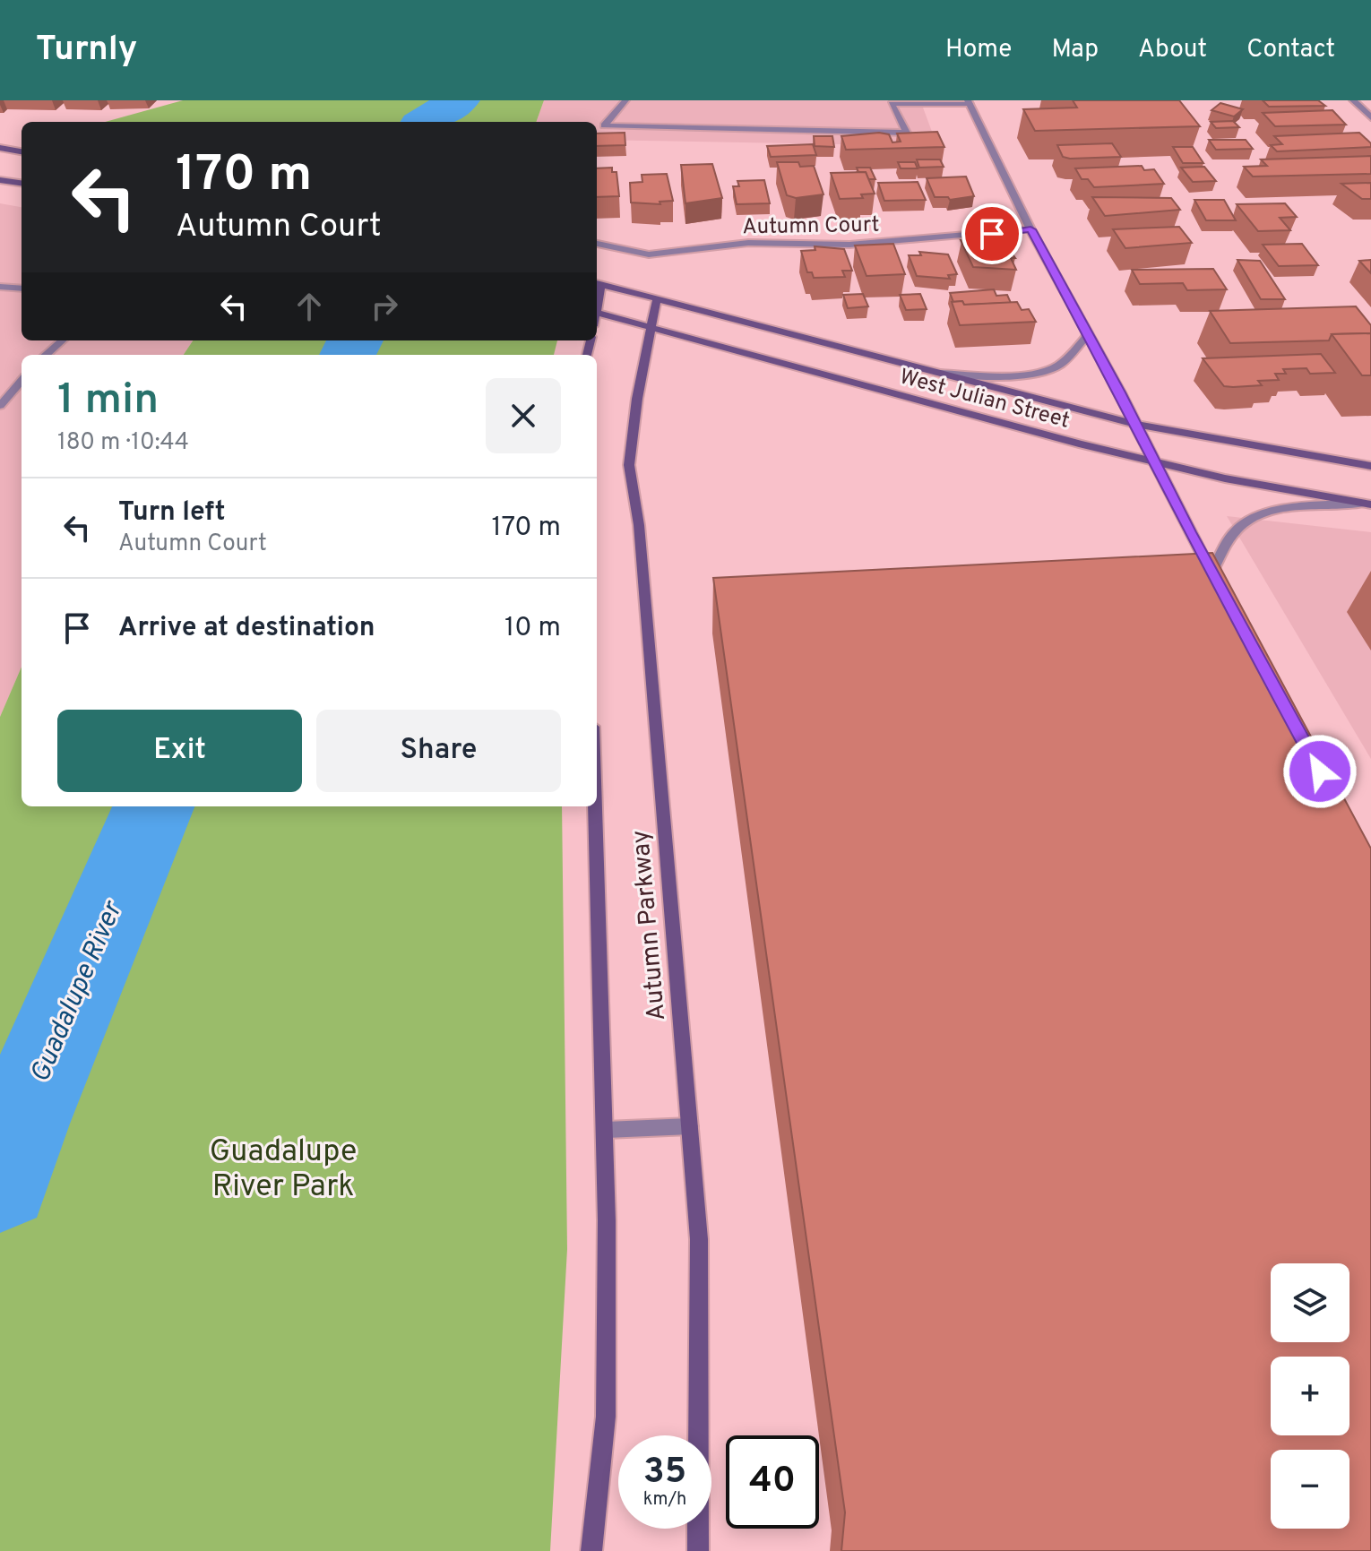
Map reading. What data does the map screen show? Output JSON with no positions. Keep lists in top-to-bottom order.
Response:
{
  "streets": {
    "main road": ["West Julian Street", "Autumn Parkway"],
    "street": ["Autumn Court"]
  },
  "crossings": [
    ["West Julian Street", "Autumn Parkway"]
  ],
  "water": ["Guadalupe River"],
  "parks": ["Guadalupe River Park"],
  "page": {
    "header": "Turnly",
    "nav": [
      "Home",
      "Map",
      "About",
      "Contact"
    ],
    "turn": ["170 m", "Autumn Court"],
    "heading": ["1 min", "180 m · 10:44"],
    "list": [
      {
        "name": "Turn left",
        "note": "Autumn Court",
        "value": "170 m"
      },
      {
        "name": "Arrive at destination",
        "value": "10 m"
      }
    ],
    "buttons": ["Exit", "Share"],
    "map_buttons": ["+", "−"],
    "speed": "35 km/h",
    "limit": "40"
  }
}
